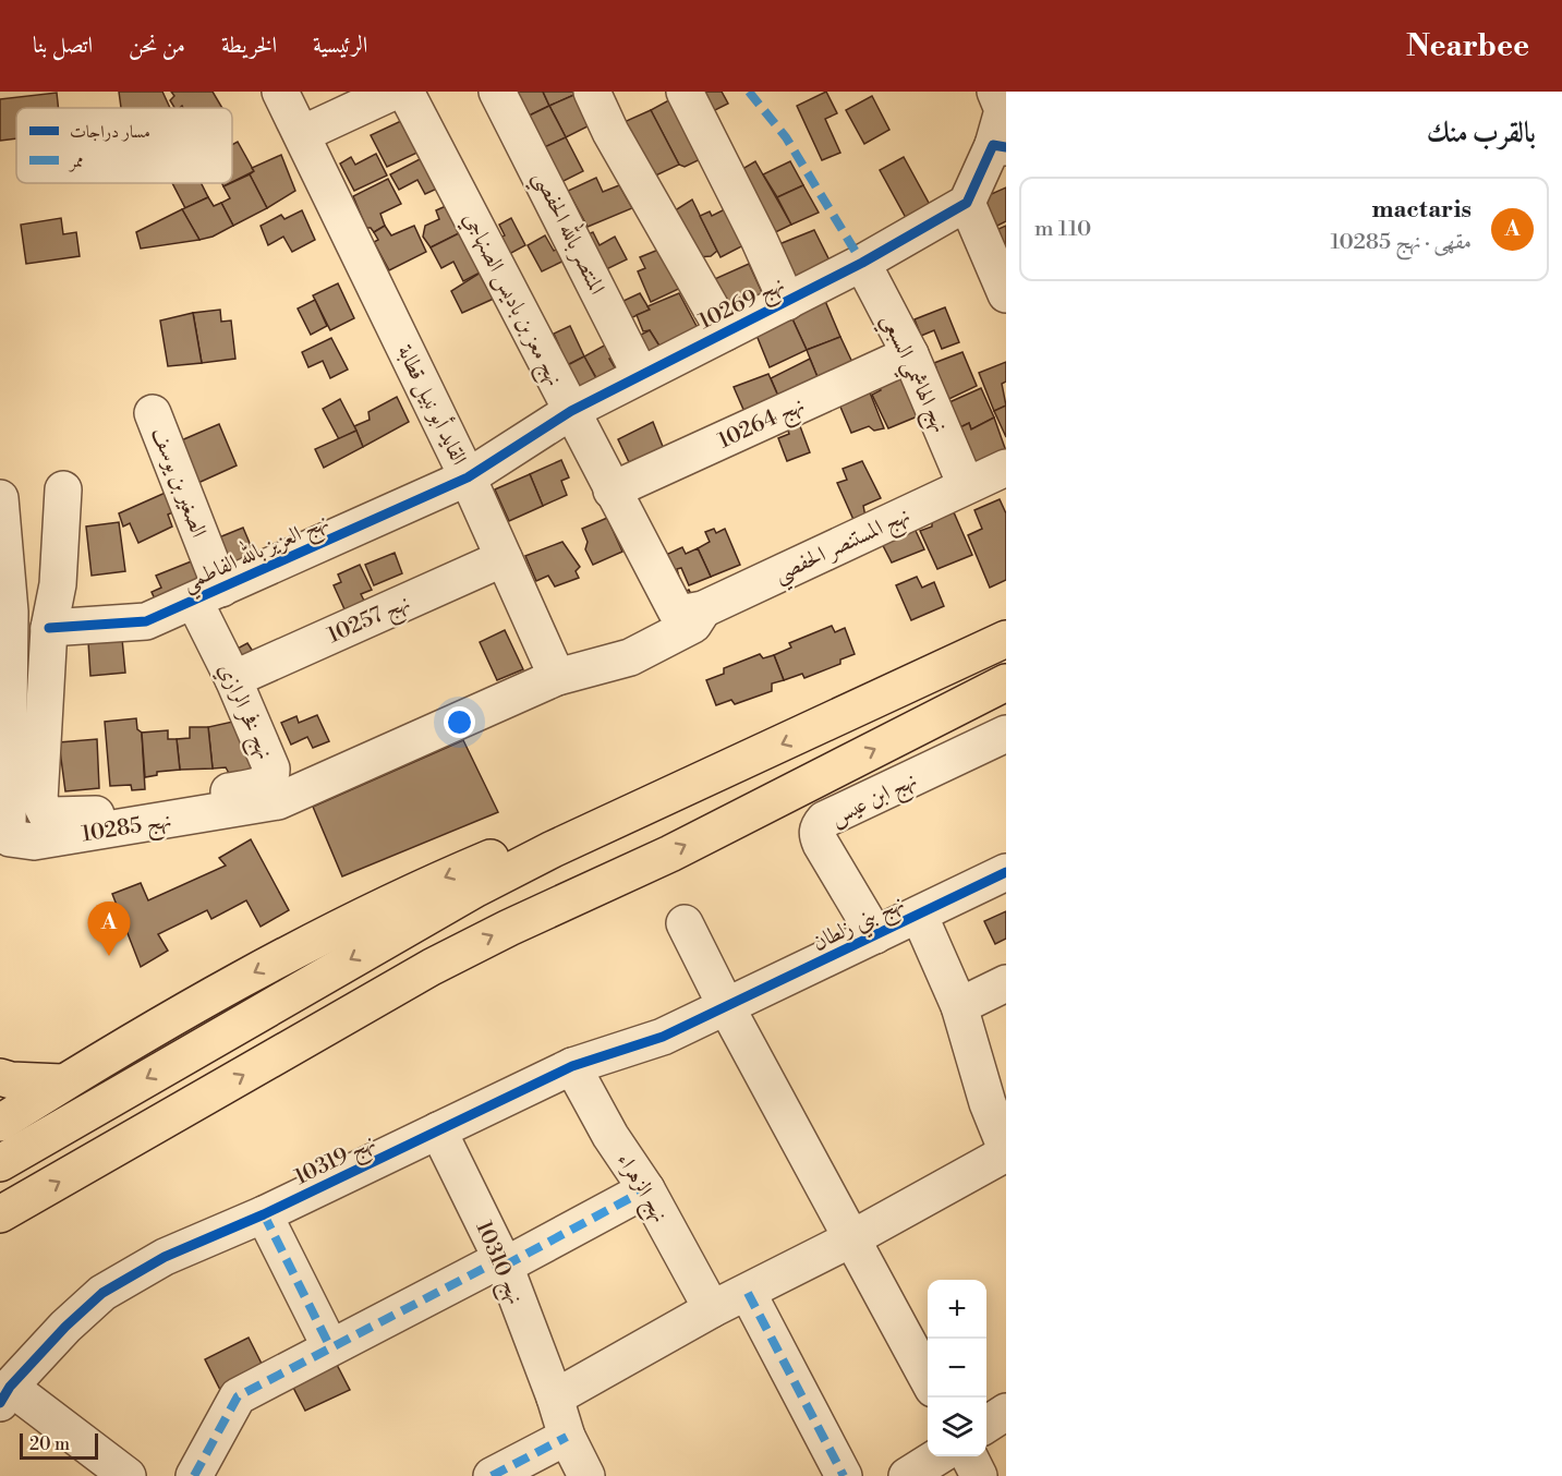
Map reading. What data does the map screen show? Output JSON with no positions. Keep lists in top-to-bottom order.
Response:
{
  "streets": {
    "street": [
      "المنتصر بالله الحفصي",
      "نهج معز بن باديس الصنهاجي",
      "نهج 10269",
      "نهج الهاشمي السبعي",
      "القايد أبو نبيل قطابة",
      "نهج 10264",
      "الصغير بن يوسف",
      "نهج المستنصر الحفصي",
      "نهج العزيز بالله الفاطمي",
      "نهج 10257",
      "نهج فخر الرازي",
      "نهج ابن عيس",
      "نهج 10285",
      "نهج بني زلطان",
      "نهج 10319",
      "نهج الزهراء",
      "نهج 10310"
    ]
  },
  "crossings": [
    ["المنتصر بالله الحفصي", "نهج 10269"],
    ["نهج معز بن باديس الصنهاجي", "نهج 10269"],
    ["نهج معز بن باديس الصنهاجي", "نهج 10264"],
    ["نهج معز بن باديس الصنهاجي", "نهج المستنصر الحفصي"],
    ["نهج 10269", "نهج الهاشمي السبعي"],
    ["نهج 10269", "القايد أبو نبيل قطابة"],
    ["نهج 10269", "نهج العزيز بالله الفاطمي"],
    ["نهج الهاشمي السبعي", "نهج 10264"],
    ["نهج الهاشمي السبعي", "نهج المستنصر الحفصي"],
    ["القايد أبو نبيل قطابة", "نهج المستنصر الحفصي"],
    ["القايد أبو نبيل قطابة", "نهج العزيز بالله الفاطمي"],
    ["القايد أبو نبيل قطابة", "نهج 10257"],
    ["القايد أبو نبيل قطابة", "نهج 10285"],
    ["الصغير بن يوسف", "نهج العزيز بالله الفاطمي"],
    ["الصغير بن يوسف", "نهج فخر الرازي"],
    ["نهج المستنصر الحفصي", "نهج 10285"],
    ["نهج العزيز بالله الفاطمي", "نهج فخر الرازي"],
    ["نهج 10257", "نهج فخر الرازي"],
    ["نهج ابن عيس", "نهج بني زلطان"],
    ["نهج بني زلطان", "نهج 10319"],
    ["نهج 10319", "نهج الزهراء"],
    ["نهج 10319", "نهج 10310"]
  ],
  "legend": ["مسار دراجات", "ممر"],
  "scale_bar": "20 m",
  "page": {
    "header": "Nearbee",
    "nav": [
      "الرئيسية",
      "الخريطة",
      "من نحن",
      "اتصل بنا"
    ],
    "heading": "بالقرب منك",
    "list": [
      {
        "mark": "A",
        "name": "mactaris",
        "note": "مقهى · نهج 10285",
        "value": "110 m"
      }
    ],
    "pins": "A",
    "map_buttons": ["+", "−"],
    "scale": "20 m"
  }
}
